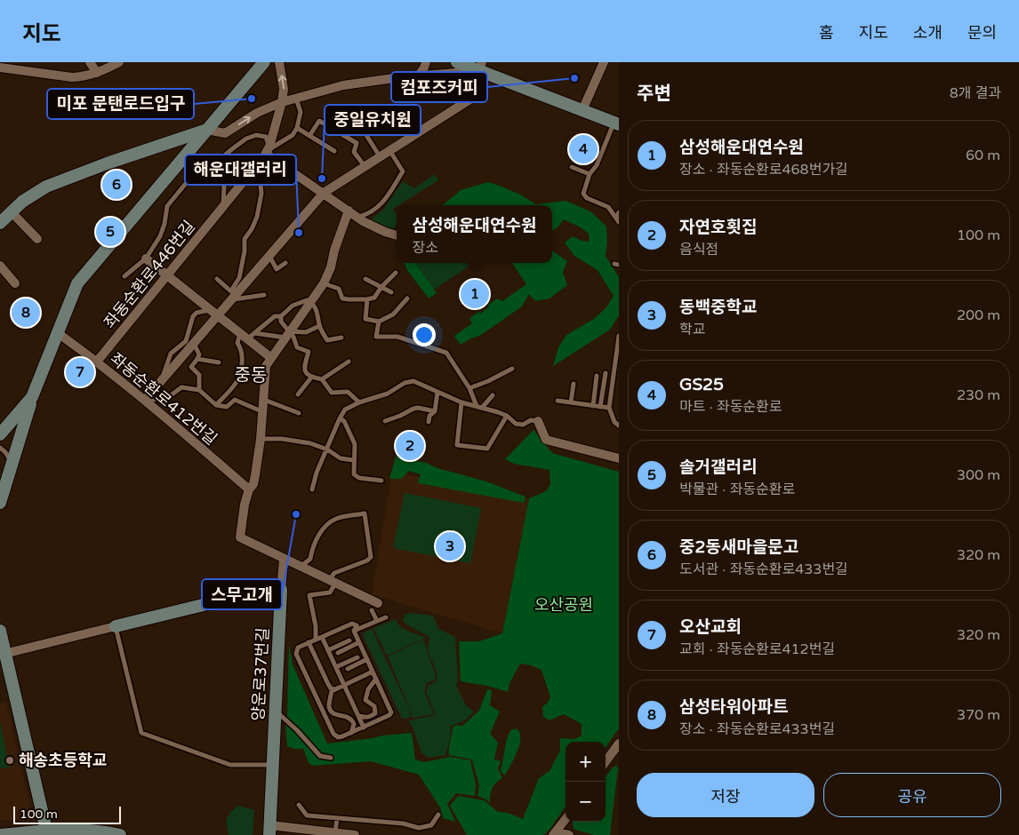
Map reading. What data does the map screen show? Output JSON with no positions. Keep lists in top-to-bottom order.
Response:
{
  "streets": {
    "street": ["좌동순환로446번길", "좌동순환로412번길", "양운로37번길"]
  },
  "crossings": [
    ["좌동순환로446번길", "좌동순환로412번길"]
  ],
  "districts": ["중동"],
  "parks": ["오산공원"],
  "places": [
    "컴포즈커피",
    "미포 문탠로드입구",
    "중일유치원",
    "해운대갤러리",
    "스무고개",
    "해송초등학교"
  ],
  "scale_bar": "100 m",
  "page": {
    "header": "지도",
    "nav": [
      "홈",
      "지도",
      "소개",
      "문의"
    ],
    "heading": ["주변", "8개 결과"],
    "list": [
      {
        "mark": "1",
        "name": "삼성해운대연수원",
        "note": "장소 · 좌동순환로468번가길",
        "value": "60 m"
      },
      {
        "mark": "2",
        "name": "자연호횟집",
        "note": "음식점",
        "value": "100 m"
      },
      {
        "mark": "3",
        "name": "동백중학교",
        "note": "학교",
        "value": "200 m"
      },
      {
        "mark": "4",
        "name": "GS25",
        "note": "마트 · 좌동순환로",
        "value": "230 m"
      },
      {
        "mark": "5",
        "name": "솔거갤러리",
        "note": "박물관 · 좌동순환로",
        "value": "300 m"
      },
      {
        "mark": "6",
        "name": "중2동새마을문고",
        "note": "도서관 · 좌동순환로433번길",
        "value": "320 m"
      },
      {
        "mark": "7",
        "name": "오산교회",
        "note": "교회 · 좌동순환로412번길",
        "value": "320 m"
      },
      {
        "mark": "8",
        "name": "삼성타워아파트",
        "note": "장소 · 좌동순환로433번길",
        "value": "370 m"
      }
    ],
    "pins": [
      "4",
      "6",
      "5",
      "1",
      "8",
      "7",
      "2",
      "3"
    ],
    "popup": ["삼성해운대연수원", "장소"],
    "map_buttons": ["+", "−"],
    "buttons": ["저장", "공유"],
    "scale": "100 m"
  }
}
